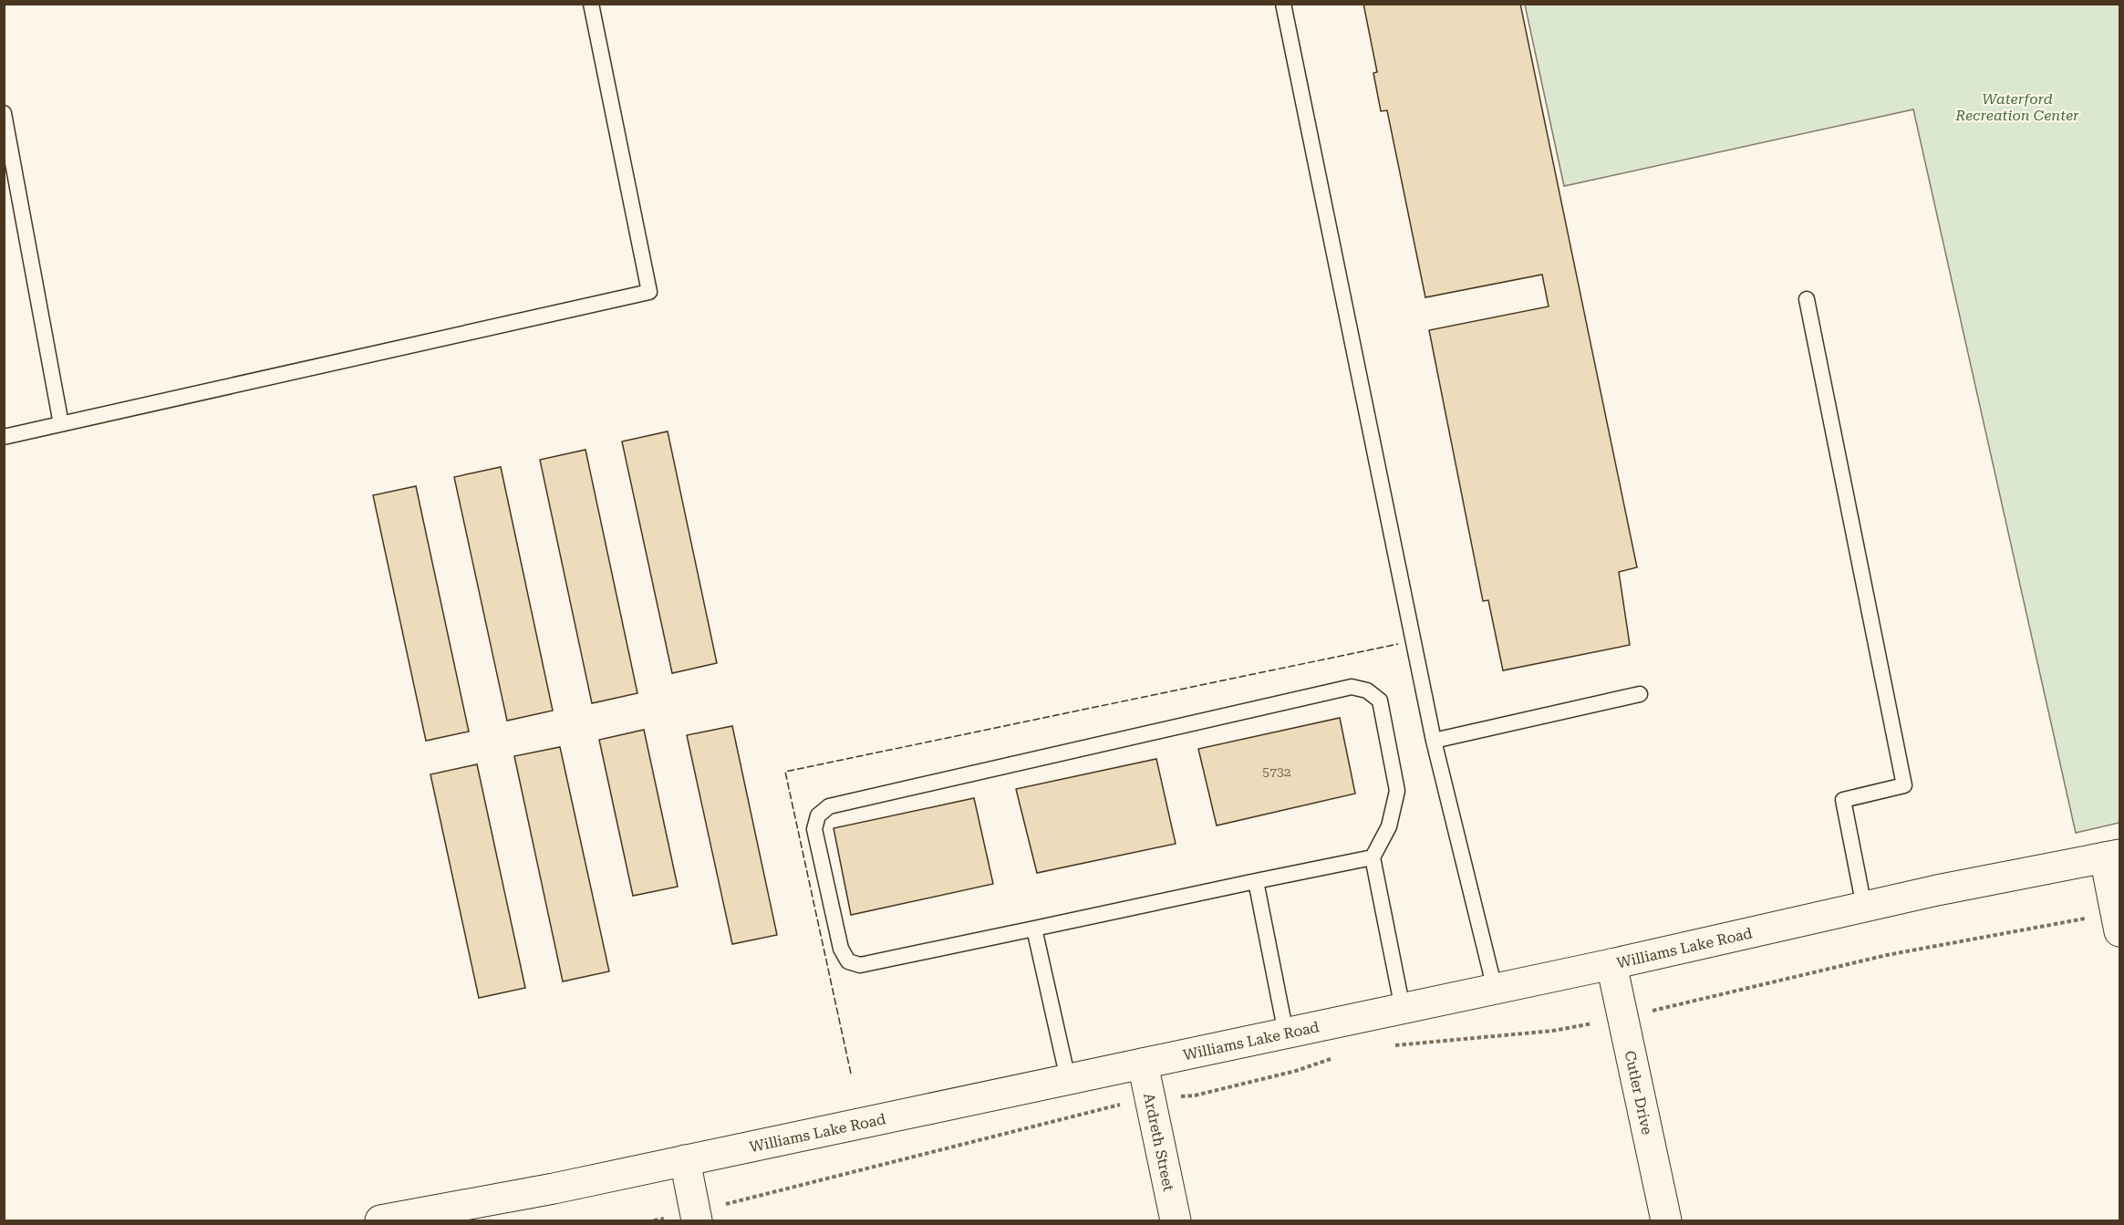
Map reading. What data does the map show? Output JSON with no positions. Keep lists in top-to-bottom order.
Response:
{
  "streets": {
    "main road": ["Williams Lake Road", "Cutler Drive", "Ardreth Street"]
  },
  "crossings": [
    ["Williams Lake Road", "Cutler Drive"],
    ["Williams Lake Road", "Ardreth Street"]
  ],
  "parks": ["Waterford Recreation Center"],
  "house_numbers": ["5732"]
}
